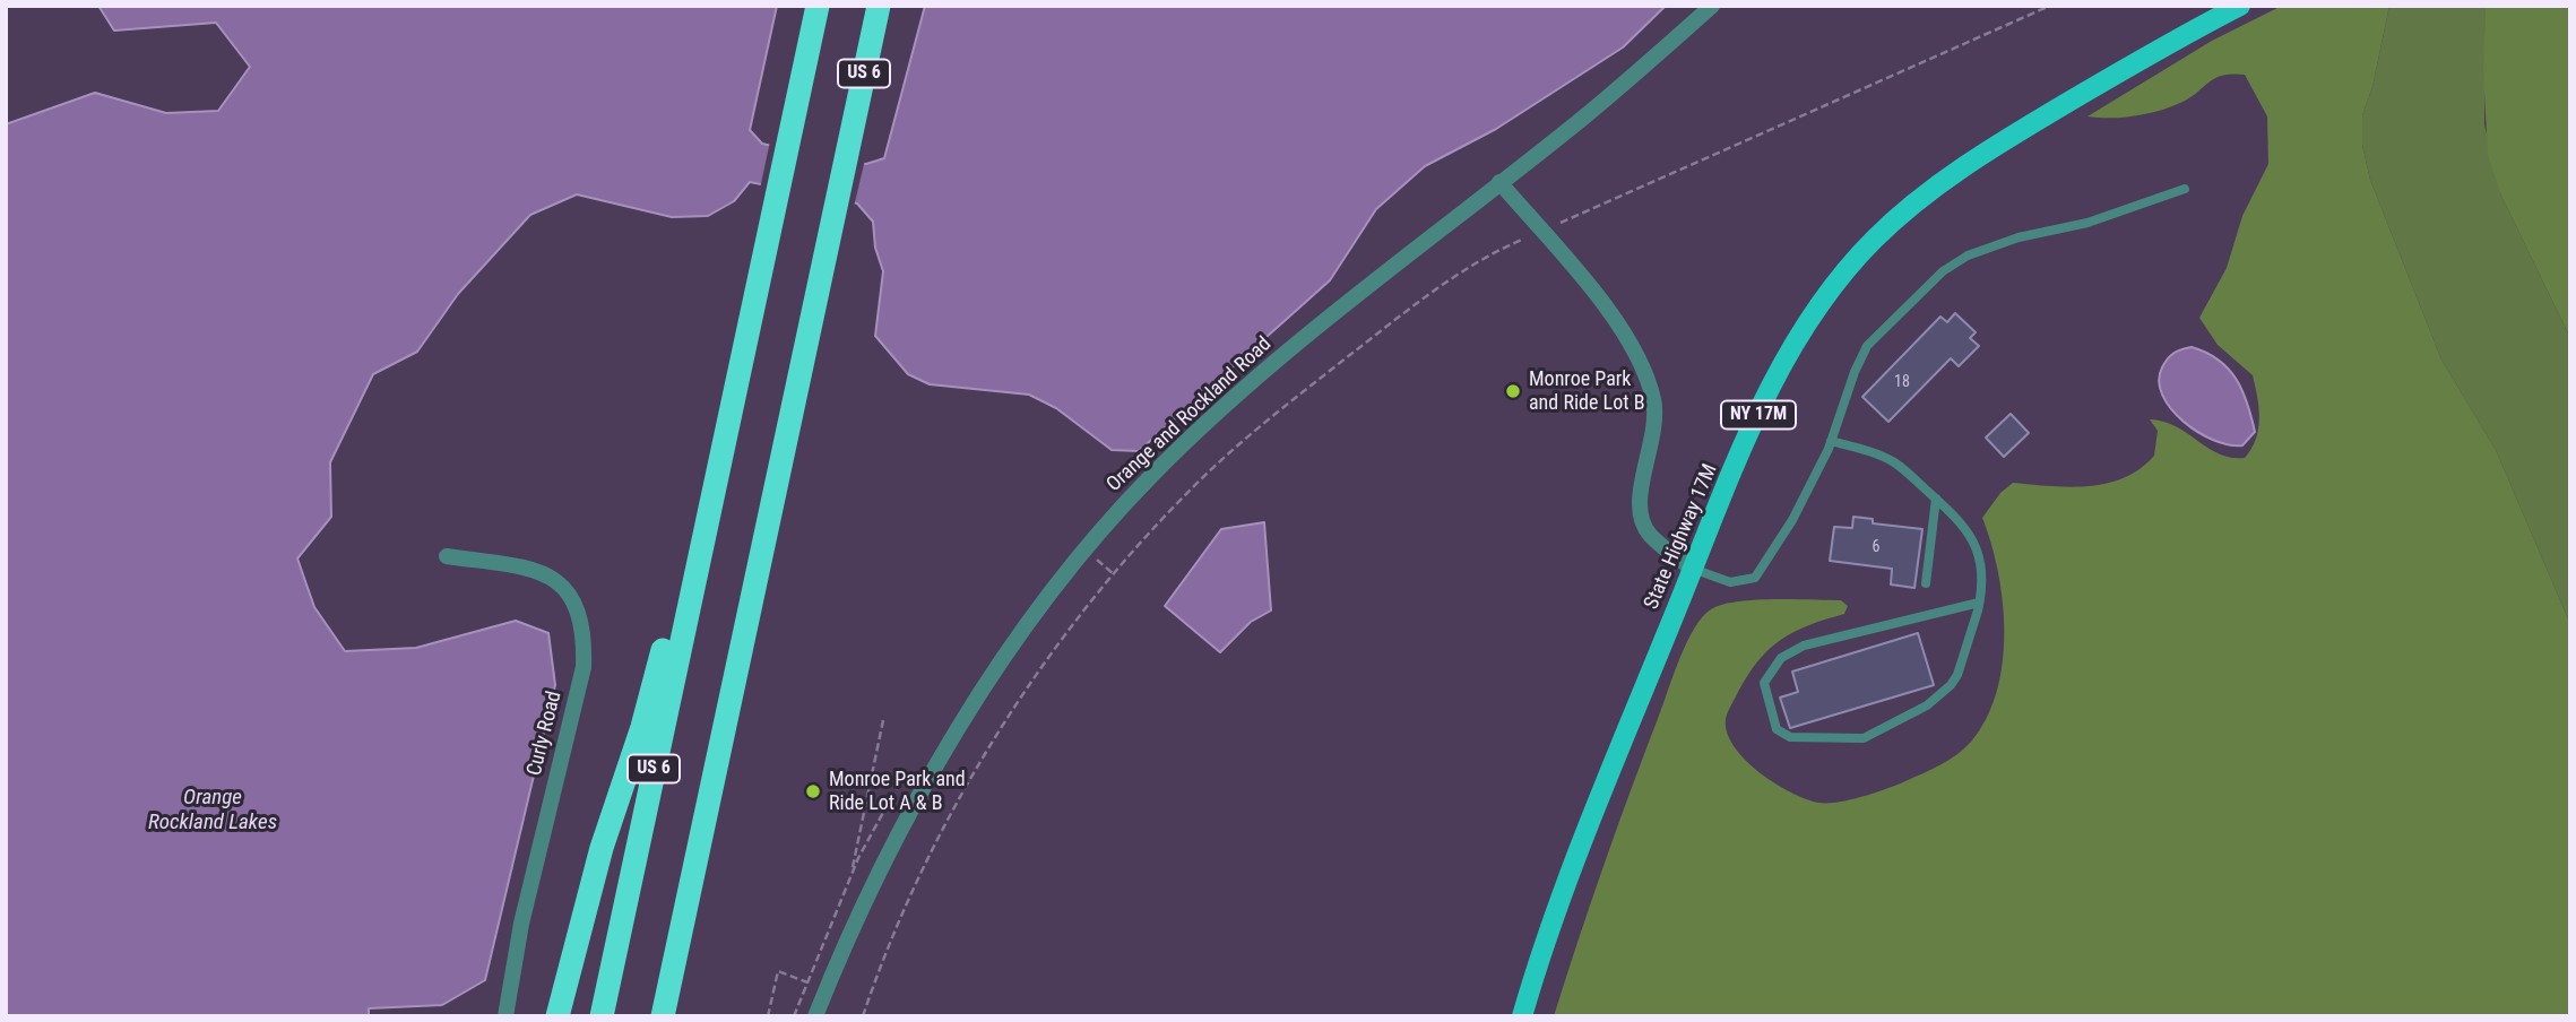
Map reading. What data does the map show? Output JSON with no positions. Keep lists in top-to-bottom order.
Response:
{
  "streets": {
    "highway": ["US 6"],
    "main road": ["NY 17M", "State Highway 17M"],
    "street": ["Orange and Rockland Road", "Curly Road"]
  },
  "water": ["Orange Rockland Lakes"],
  "places": ["Monroe Park and Ride Lot B", "Monroe Park and Ride Lot A & B"],
  "house_numbers": ["18", "6"]
}
